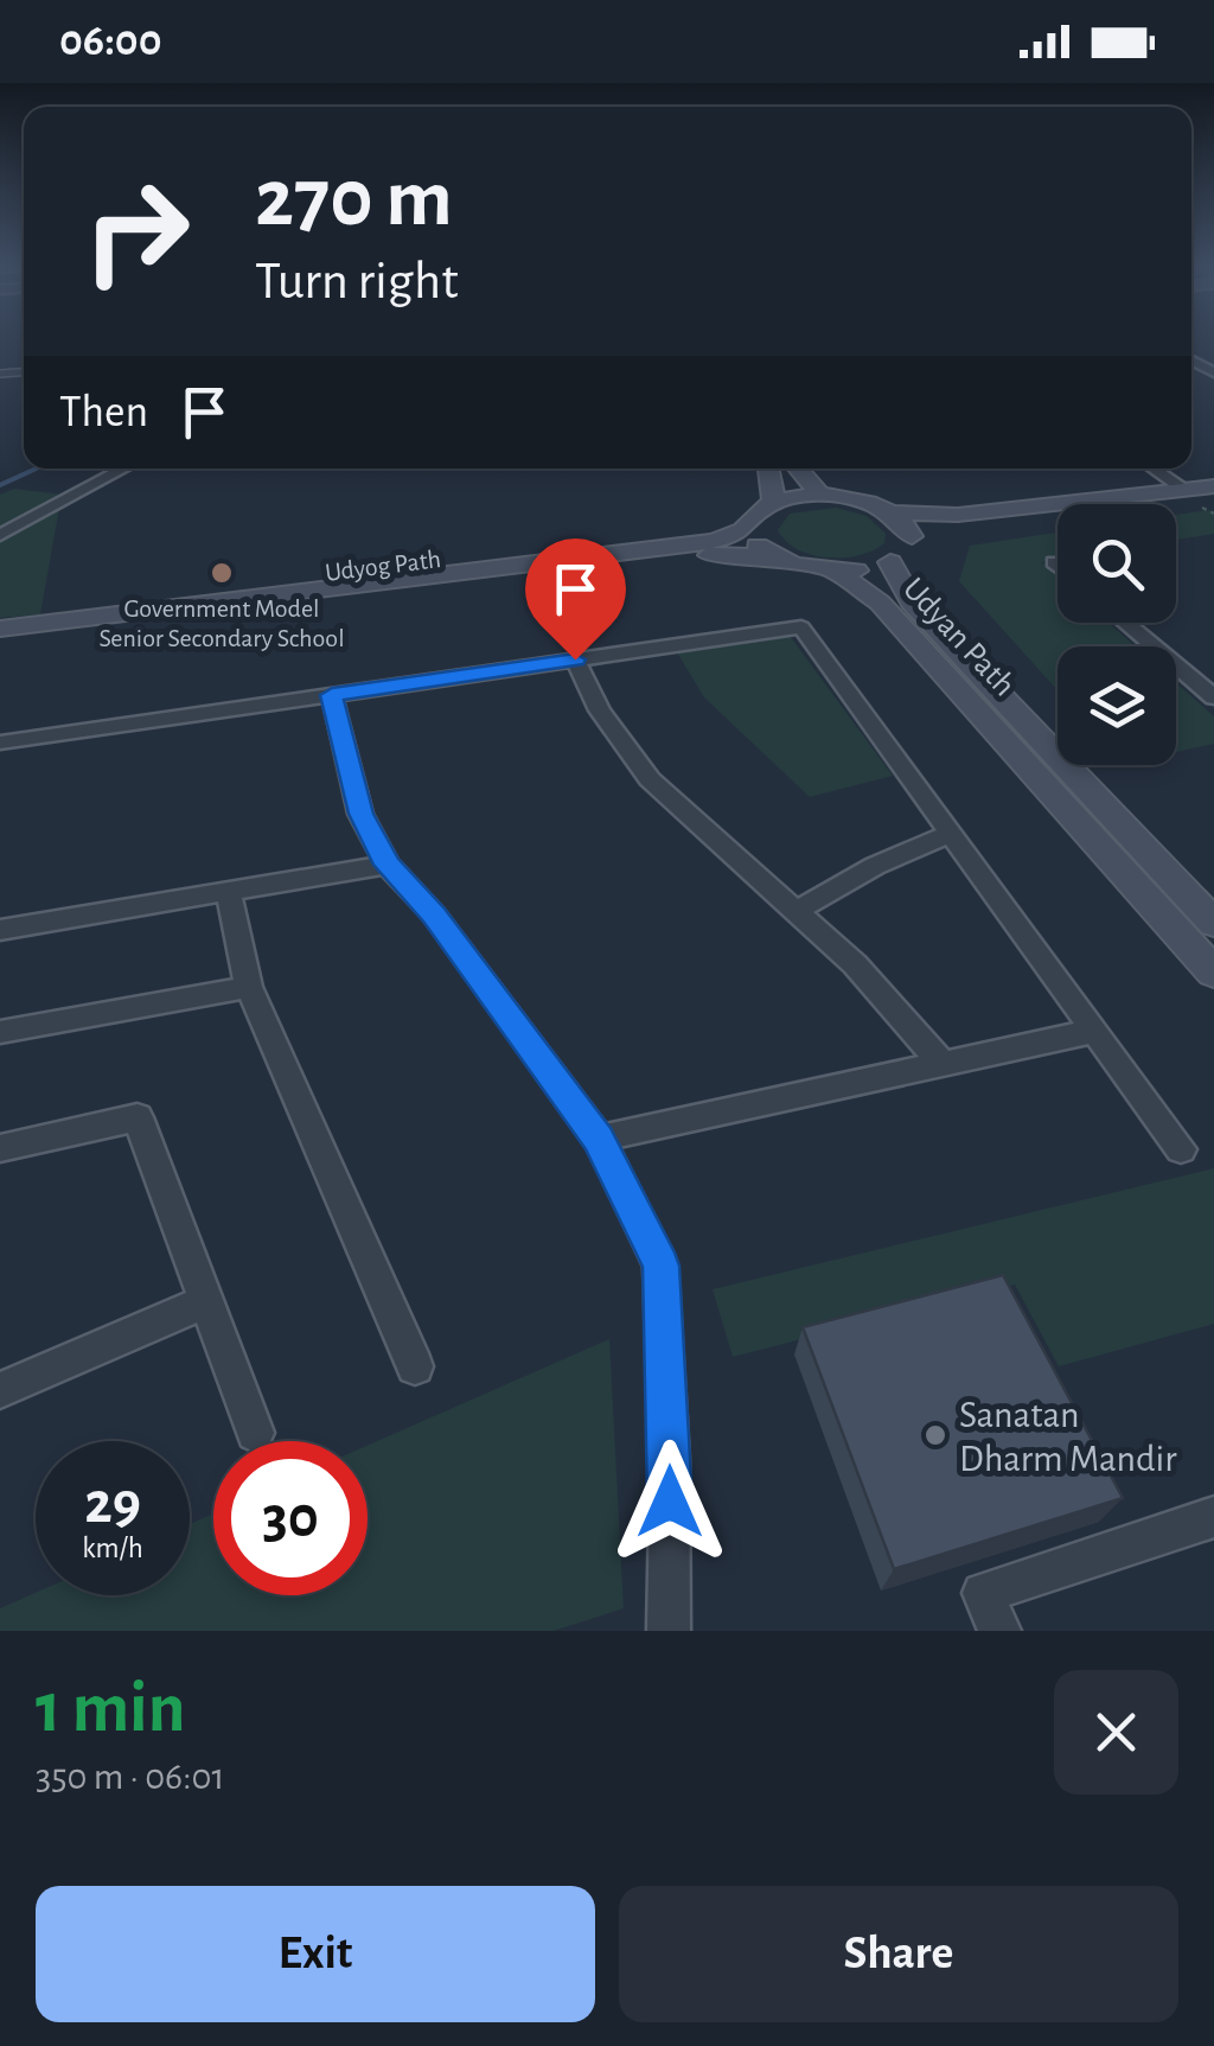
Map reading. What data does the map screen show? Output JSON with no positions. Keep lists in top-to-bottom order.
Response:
{
  "streets": {
    "main road": ["Udyog Path", "Udyan Path"]
  },
  "crossings": [
    ["Udyog Path", "Udyan Path"]
  ],
  "places": ["Government Model Senior Secondary School", "Sanatan Dharm Mandir"],
  "page": {
    "status": "06:00",
    "turn": ["270 m", "Turn right"],
    "then": "Then",
    "speed": "29 km/h",
    "limit": "30",
    "heading": ["1 min", "350 m · 06:01"],
    "buttons": ["Exit", "Share"]
  }
}
